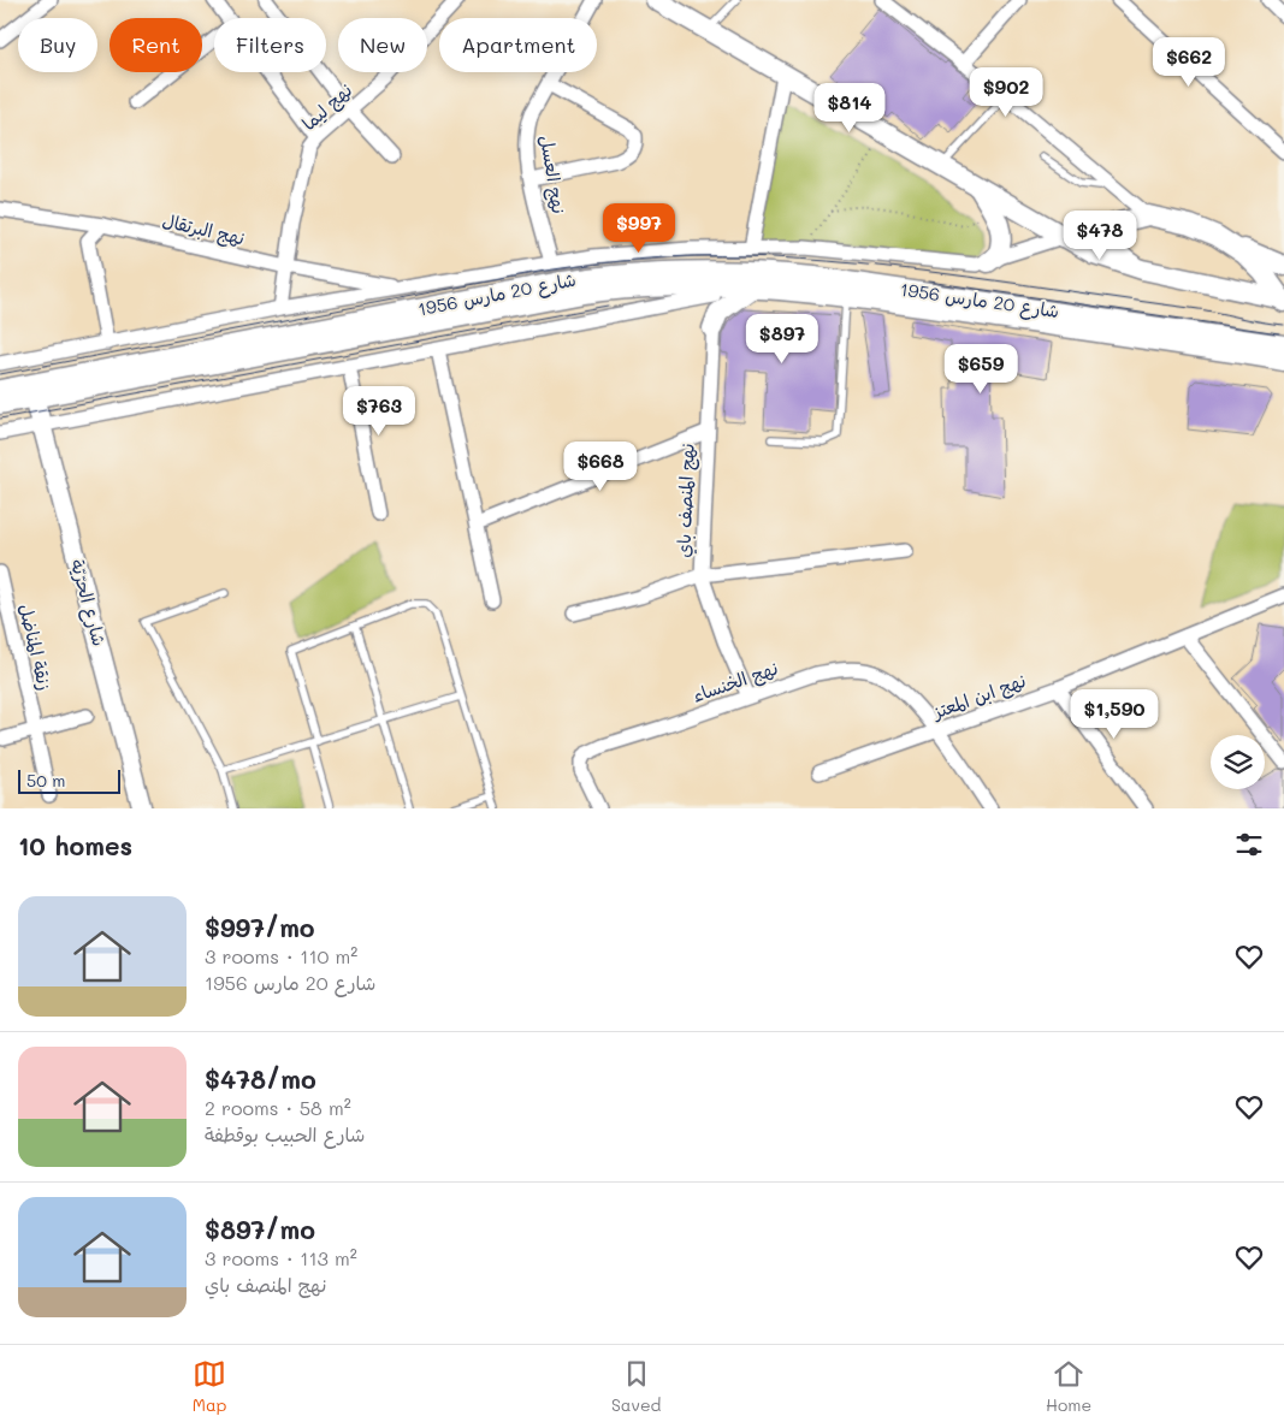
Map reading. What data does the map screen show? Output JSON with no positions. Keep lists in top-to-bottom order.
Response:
{
  "streets": {
    "main road": ["شارع 20 مارس 1956"],
    "street": [
      "نهج ليما",
      "نهج العسل",
      "نهج البرتقال",
      "نهج المنصف باي",
      "شارع الحرّيّة",
      "زنقة المناضل",
      "نهج الخنساء",
      "نهج ابن المعتز"
    ]
  },
  "crossings": [
    ["نهج ليما", "نهج البرتقال"],
    ["نهج ليما", "شارع 20 مارس 1956"],
    ["نهج العسل", "شارع 20 مارس 1956"],
    ["نهج البرتقال", "شارع 20 مارس 1956"],
    ["شارع 20 مارس 1956", "نهج المنصف باي"],
    ["شارع 20 مارس 1956", "شارع الحرّيّة"],
    ["نهج المنصف باي", "نهج الخنساء"],
    ["نهج الخنساء", "نهج ابن المعتز"]
  ],
  "scale_bar": "50 m",
  "page": {
    "chip": [
      "Buy",
      "Rent",
      "Filters",
      "New",
      "Apartment"
    ],
    "price": [
      "$662",
      "$902",
      "$814",
      "$997",
      "$478",
      "$897",
      "$659",
      "$763",
      "$668",
      "$1,590"
    ],
    "scale": "50 m",
    "heading": "10 homes",
    "list": [
      {
        "name": "$997/mo",
        "note": "3 rooms · 110 m² · شارع 20 مارس 1956"
      },
      {
        "name": "$478/mo",
        "note": "2 rooms · 58 m² · شارع الحبيب بوقطفة"
      },
      {
        "name": "$897/mo",
        "note": "3 rooms · 113 m² · نهج المنصف باي"
      }
    ],
    "tabs": ["Map", "Saved", "Home"]
  }
}
